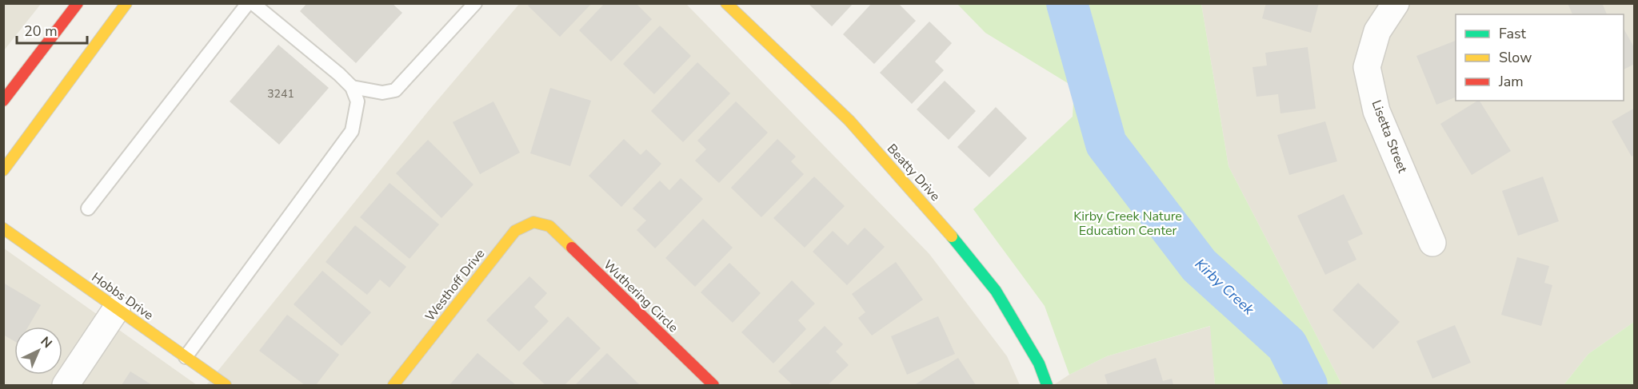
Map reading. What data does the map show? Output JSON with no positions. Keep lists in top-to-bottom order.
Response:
{
  "streets": {
    "street": [
      "Lisetta Street",
      "Beatty Drive",
      "Westhoff Drive",
      "Hobbs Drive",
      "Wuthering Circle"
    ]
  },
  "crossings": [
    ["Westhoff Drive", "Wuthering Circle"]
  ],
  "water": ["Kirby Creek"],
  "parks": ["Kirby Creek Nature Education Center"],
  "house_numbers": ["3241"],
  "legend": ["Fast", "Slow", "Jam"],
  "scale_bar": "20 m",
  "north": "top right"
}
